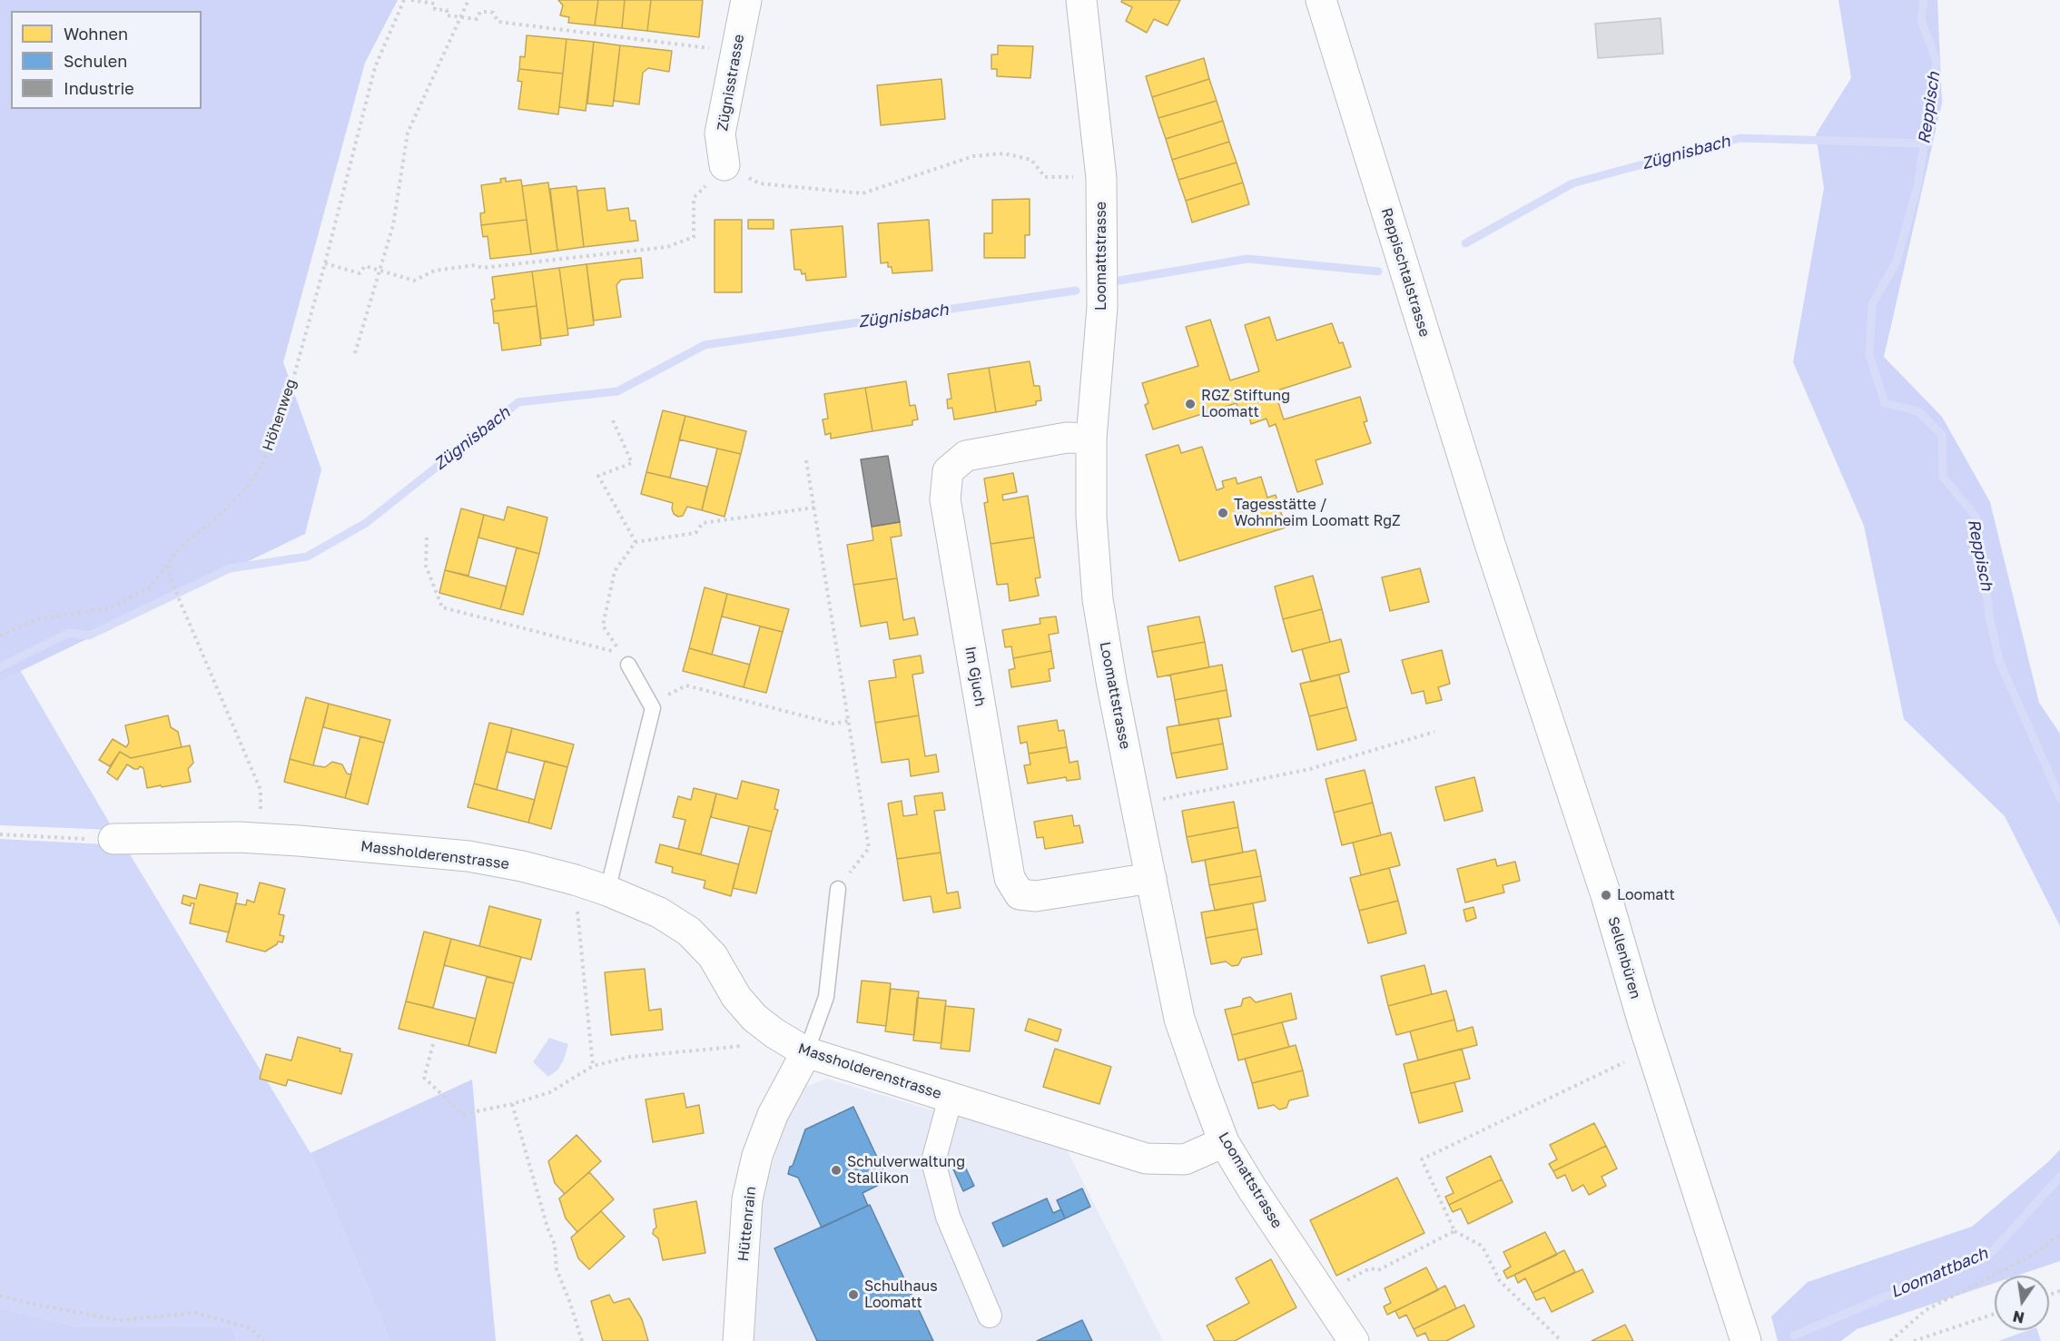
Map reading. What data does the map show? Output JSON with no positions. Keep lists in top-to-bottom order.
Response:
{
  "streets": {
    "street": [
      "Zügnisstrasse",
      "Loomattstrasse",
      "Reppischtalstrasse",
      "Im Gjuch",
      "Massholderenstrasse",
      "Sellenbüren",
      "Hüttenrain"
    ],
    "path": ["Höhenweg"]
  },
  "crossings": [
    ["Loomattstrasse", "Im Gjuch"],
    ["Loomattstrasse", "Massholderenstrasse"],
    ["Reppischtalstrasse", "Sellenbüren"],
    ["Massholderenstrasse", "Hüttenrain"]
  ],
  "water": ["Reppisch", "Zügnisbach", "Loomattbach"],
  "places": [
    "RGZ Stiftung Loomatt",
    "Tagesstätte / Wohnheim Loomatt RgZ",
    "Loomatt",
    "Schulverwaltung Stallikon",
    "Schulhaus Loomatt"
  ],
  "legend": ["Wohnen", "Schulen", "Industrie"],
  "north": "bottom"
}
